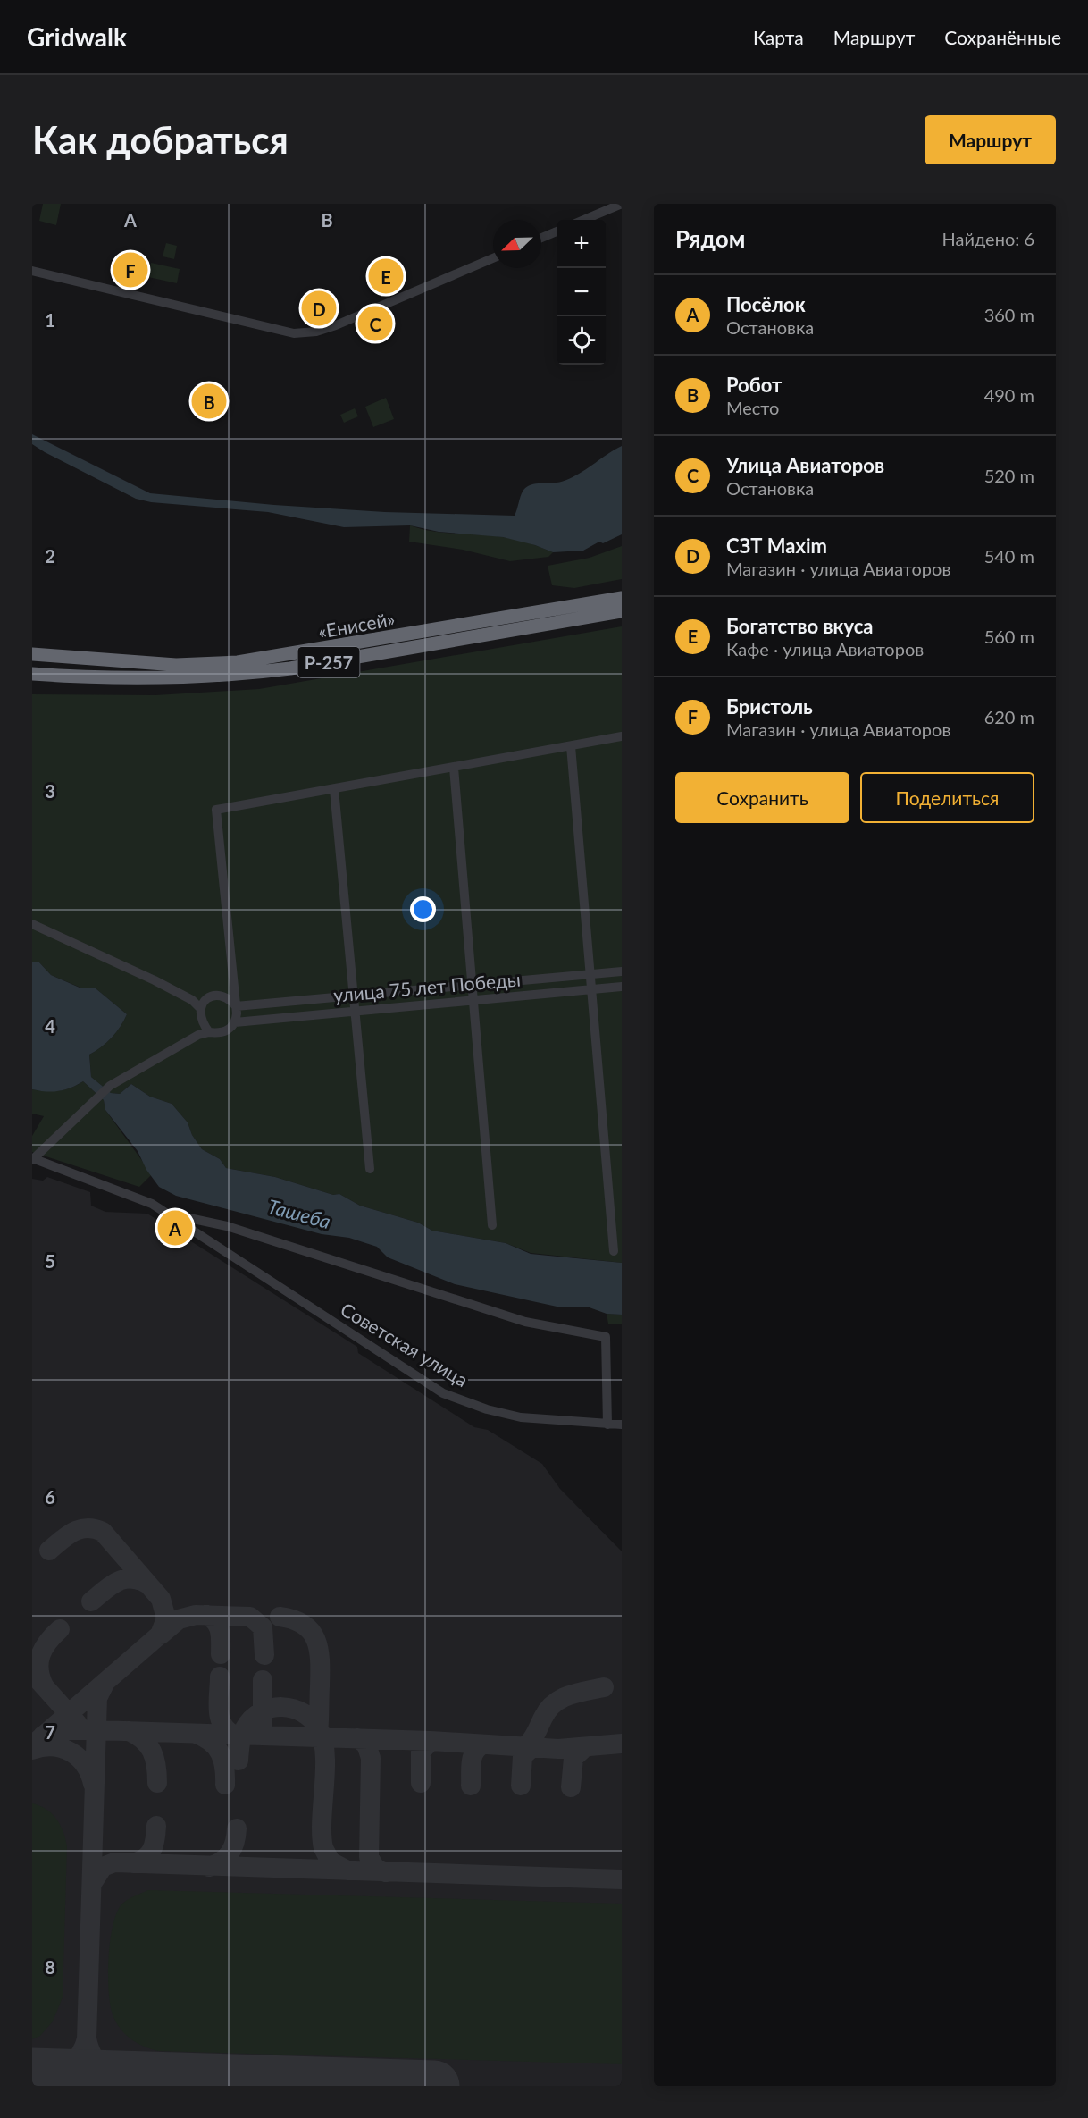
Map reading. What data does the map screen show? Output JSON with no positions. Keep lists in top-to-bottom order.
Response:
{
  "streets": {
    "highway": ["«Енисей»", "Р-257"],
    "street": ["улица 75 лет Победы", "Советская улица"]
  },
  "water": ["Ташеба"],
  "north": "bottom left",
  "page": {
    "header": "Gridwalk",
    "nav": ["Карта", "Маршрут", "Сохранённые"],
    "buttons": [
      "Маршрут",
      ["Сохранить", "Поделиться"]
    ],
    "title": "Как добраться",
    "heading": ["Рядом", "Найдено: 6"],
    "map_buttons": ["+", "−"],
    "pins": [
      "F",
      "E",
      "D",
      "C",
      "B",
      "A"
    ],
    "list": [
      {
        "mark": "A",
        "name": "Посёлок",
        "note": "Остановка",
        "value": "360 m"
      },
      {
        "mark": "B",
        "name": "Робот",
        "note": "Место",
        "value": "490 m"
      },
      {
        "mark": "C",
        "name": "Улица Авиаторов",
        "note": "Остановка",
        "value": "520 m"
      },
      {
        "mark": "D",
        "name": "СЗТ Maxim",
        "note": "Магазин · улица Авиаторов",
        "value": "540 m"
      },
      {
        "mark": "E",
        "name": "Богатство вкуса",
        "note": "Кафе · улица Авиаторов",
        "value": "560 m"
      },
      {
        "mark": "F",
        "name": "Бристоль",
        "note": "Магазин · улица Авиаторов",
        "value": "620 m"
      }
    ]
  },
  "grid": {
    "columns": ["A", "B"],
    "rows": [
      "1",
      "2",
      "3",
      "4",
      "5",
      "6",
      "7",
      "8"
    ]
  }
}
